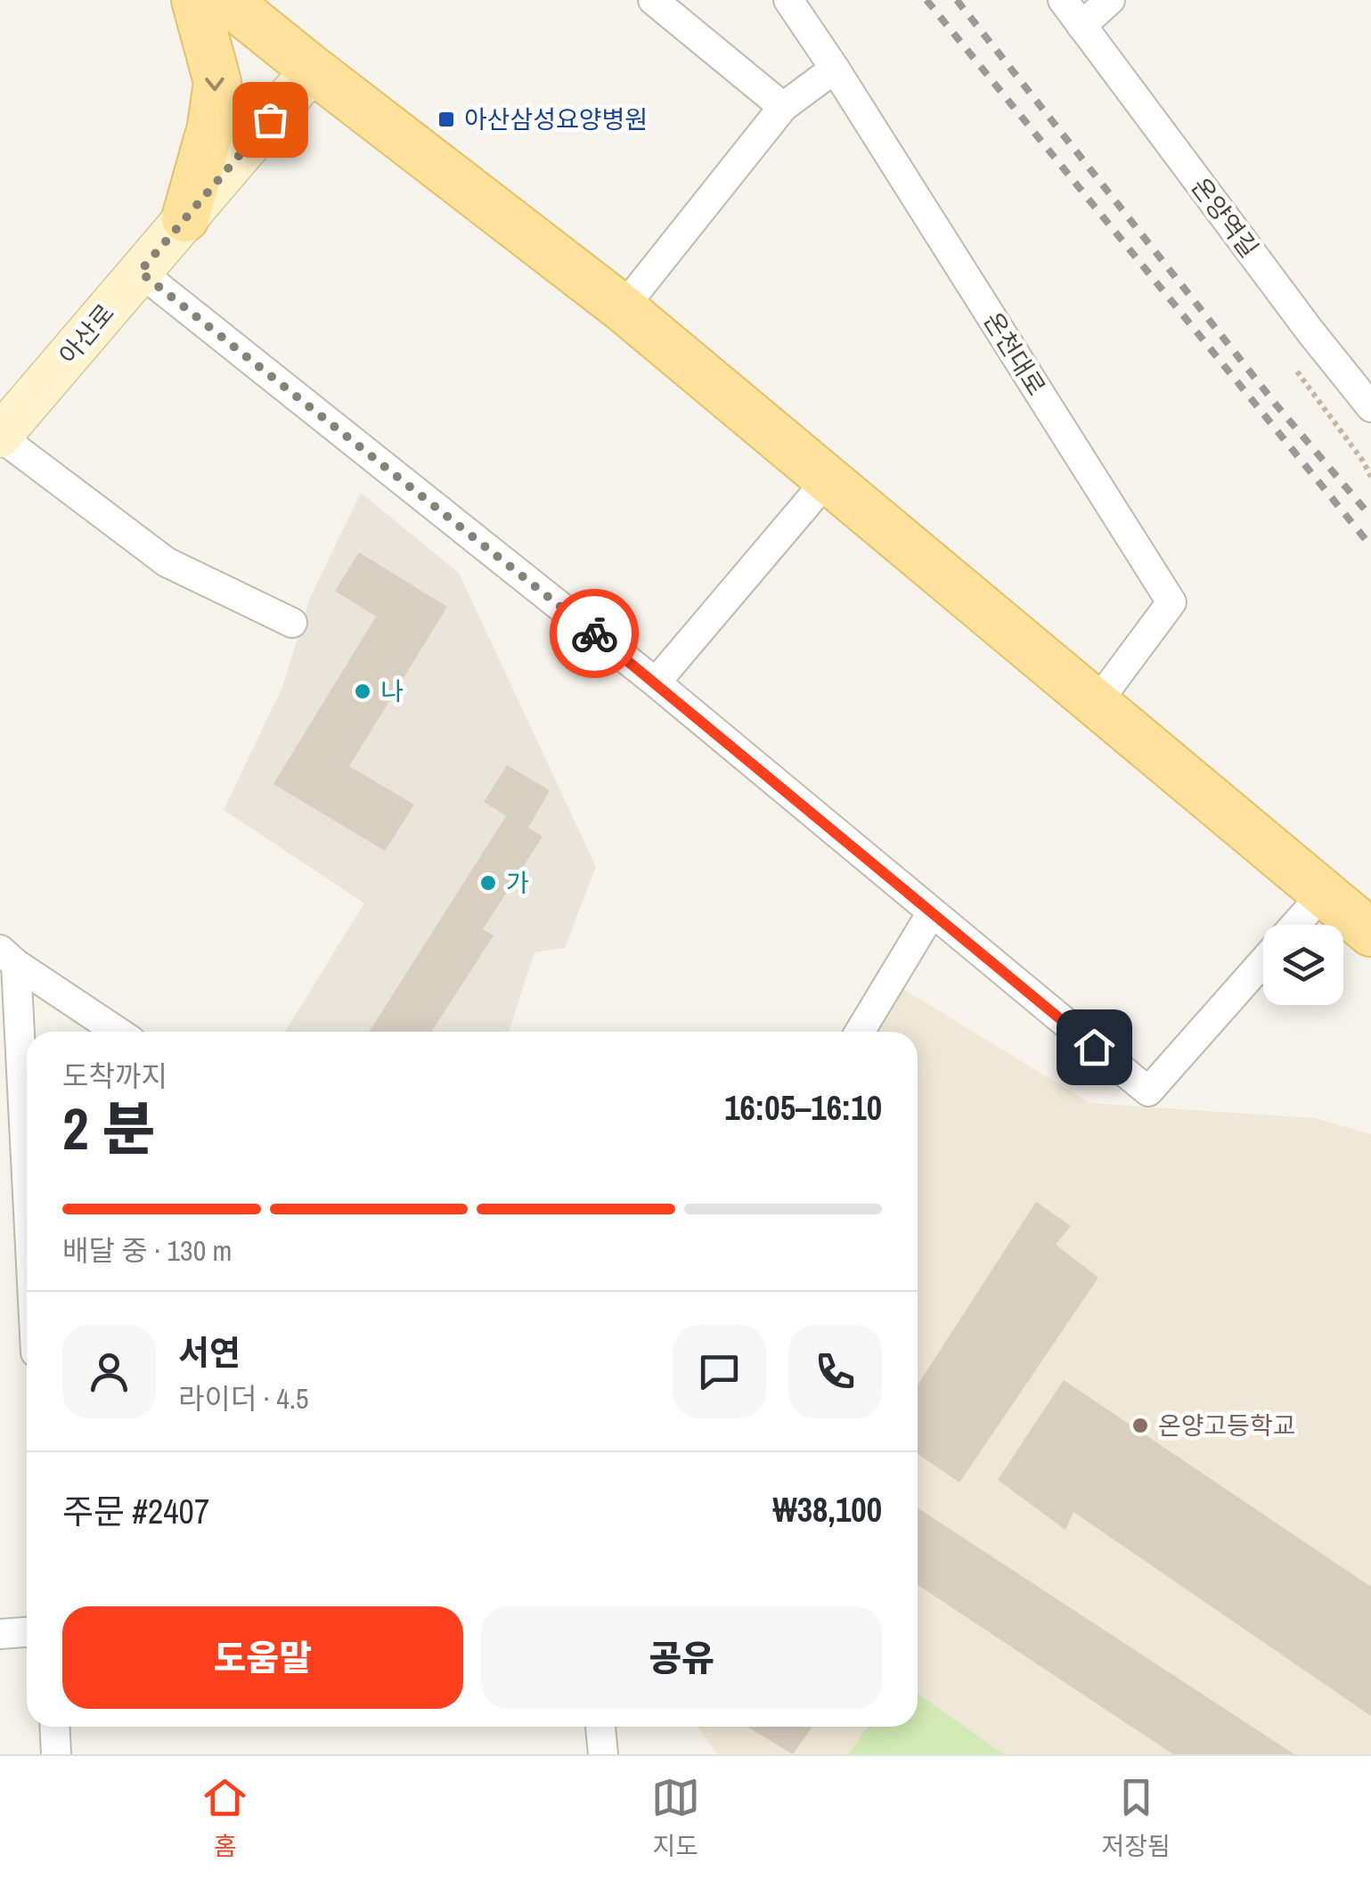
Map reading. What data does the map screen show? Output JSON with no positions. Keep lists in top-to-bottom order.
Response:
{
  "streets": {
    "street": ["온양역길", "아산로", "온천대로"]
  },
  "places": {
    "transit": ["아산삼성요양병원"],
    "other": ["나", "가", "온양고등학교"]
  },
  "page": {
    "heading": ["2 분", "도착까지", "16:05–16:10"],
    "panel": [
      "서연",
      "라이더 · 4.5",
      "주문 #2407",
      "₩38,100"
    ],
    "bar": "배달 중 · 130 m",
    "buttons": ["도움말", "공유"],
    "tabs": ["홈", "지도", "저장됨"]
  }
}
